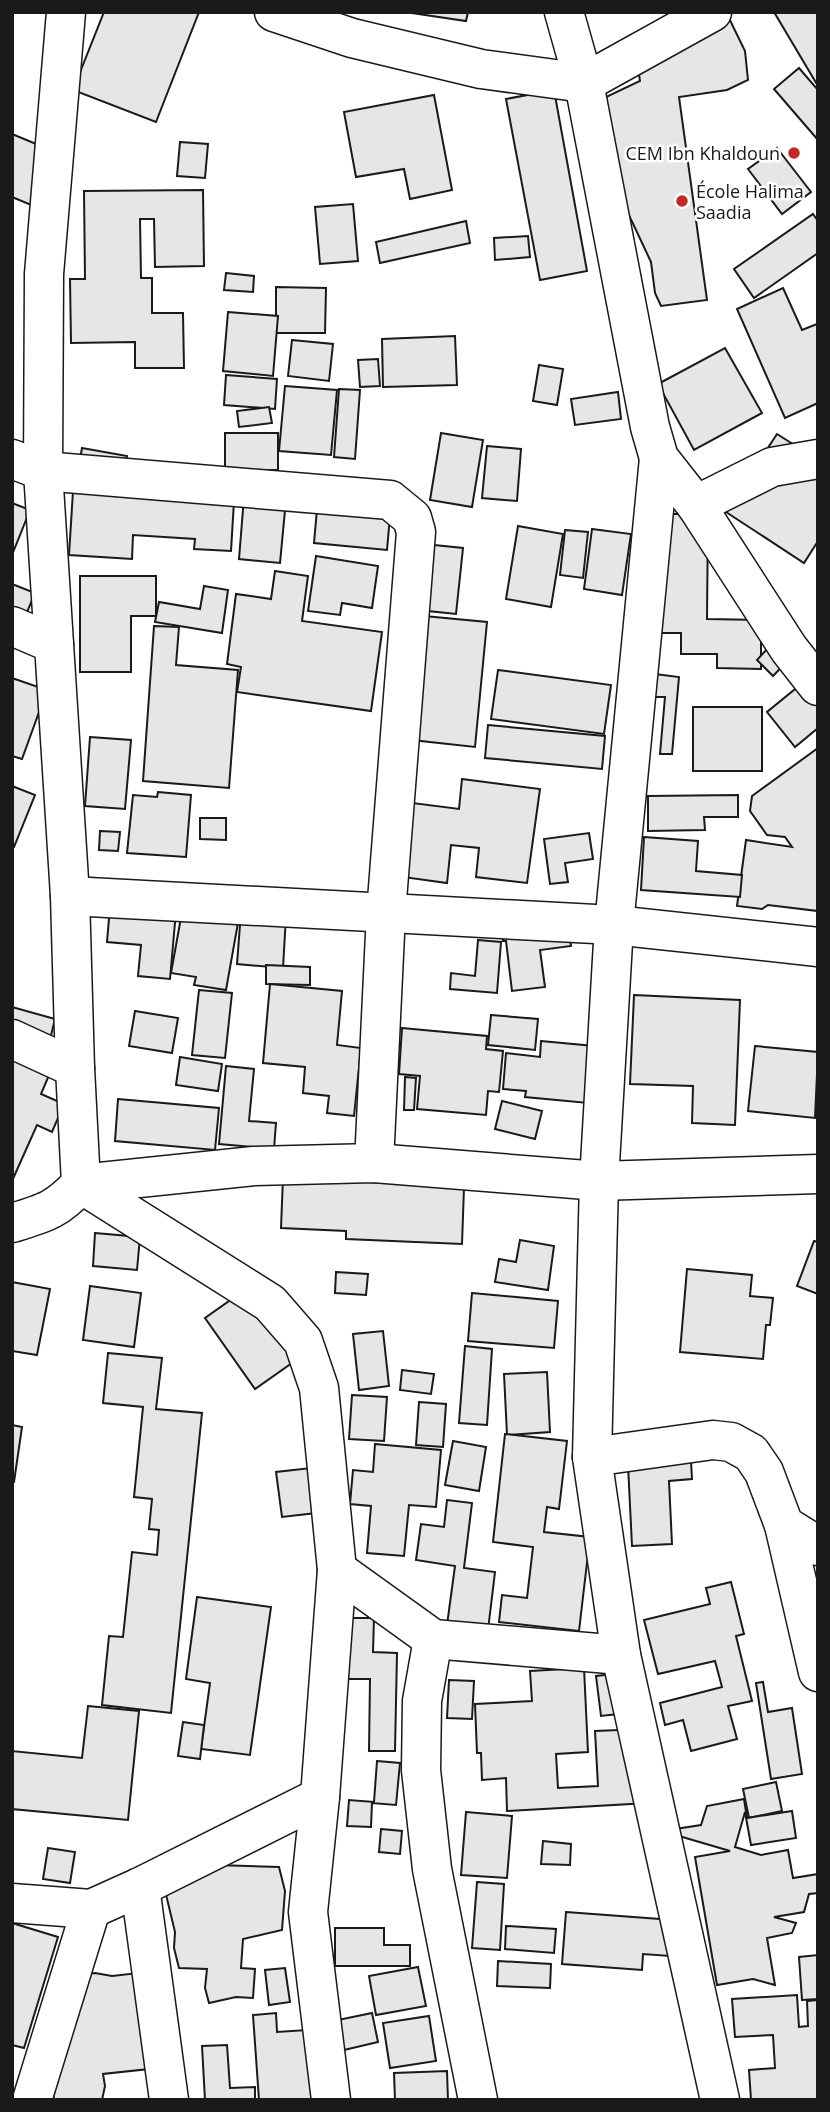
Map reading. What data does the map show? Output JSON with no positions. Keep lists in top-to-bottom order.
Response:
{
  "places": ["CEM Ibn Khaldoun", "École Halima Saadia"]
}
